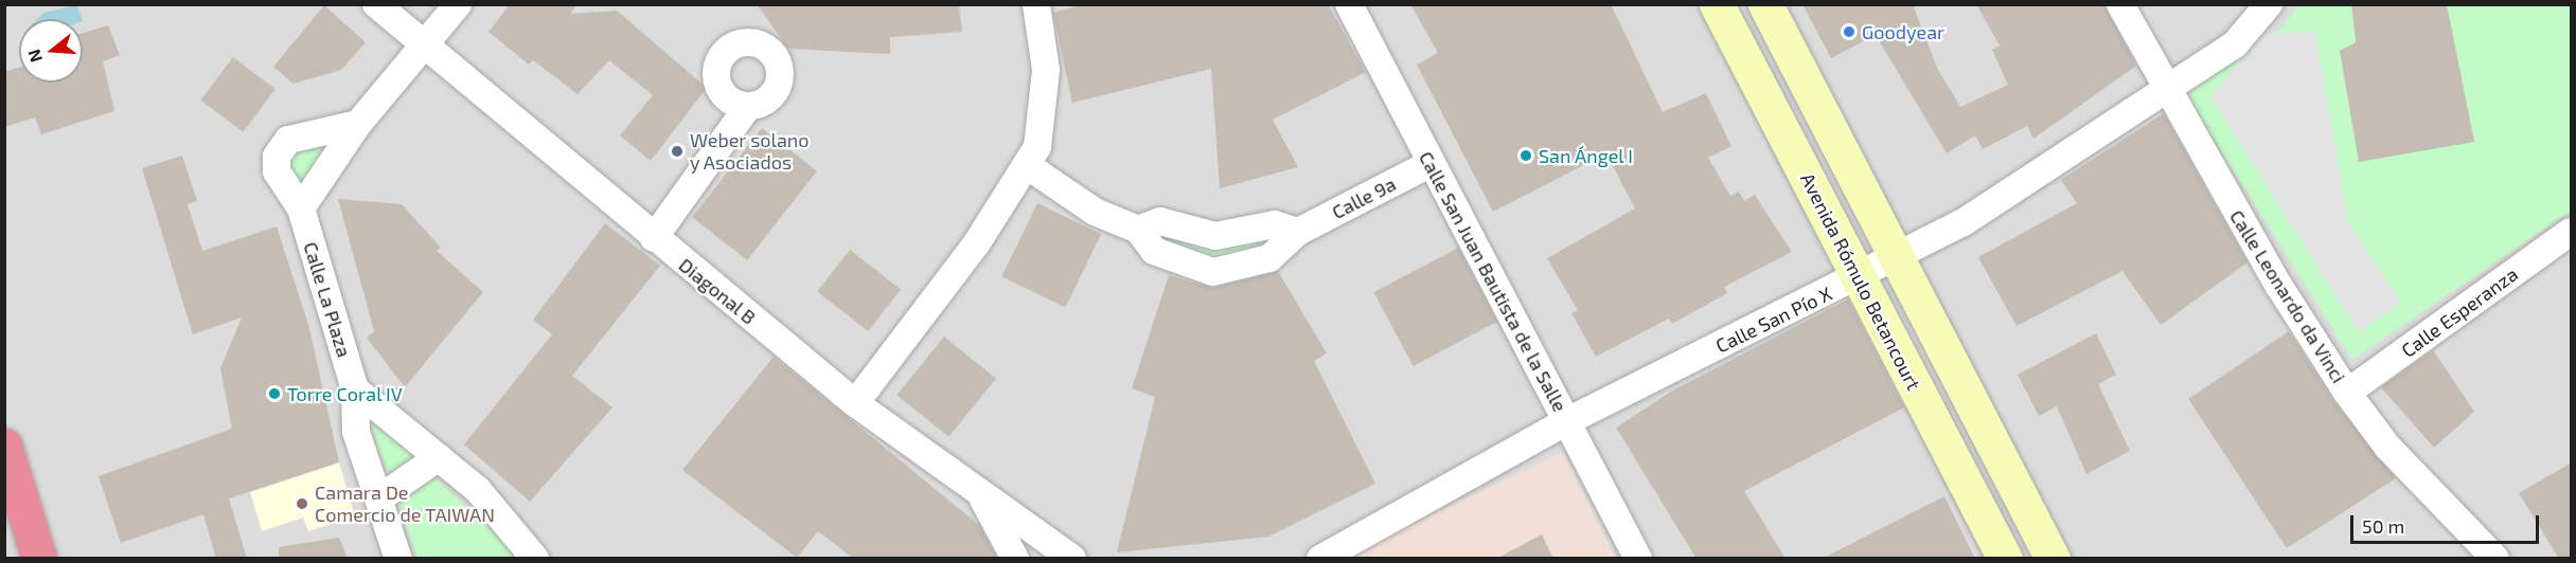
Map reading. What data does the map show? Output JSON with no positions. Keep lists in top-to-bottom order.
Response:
{
  "streets": {
    "main road": ["Avenida Rómulo Betancourt"],
    "street": [
      "Calle 9a",
      "Calle San Juan Bautista de la Salle",
      "Diagonal B",
      "Calle Leonardo da Vinci",
      "Calle La Plaza",
      "Calle Esperanza",
      "Calle San Pío X"
    ]
  },
  "crossings": [
    ["Calle 9a", "Calle San Juan Bautista de la Salle"],
    ["Calle San Juan Bautista de la Salle", "Calle San Pío X"],
    ["Avenida Rómulo Betancourt", "Calle San Pío X"],
    ["Calle Leonardo da Vinci", "Calle Esperanza"],
    ["Calle Leonardo da Vinci", "Calle San Pío X"]
  ],
  "places": [
    "Goodyear",
    "Weber solano y Asociados",
    "San Ángel I",
    "Torre Coral IV",
    "Camara De Comercio de TAIWAN"
  ],
  "scale_bar": "50 m",
  "north": "left"
}
